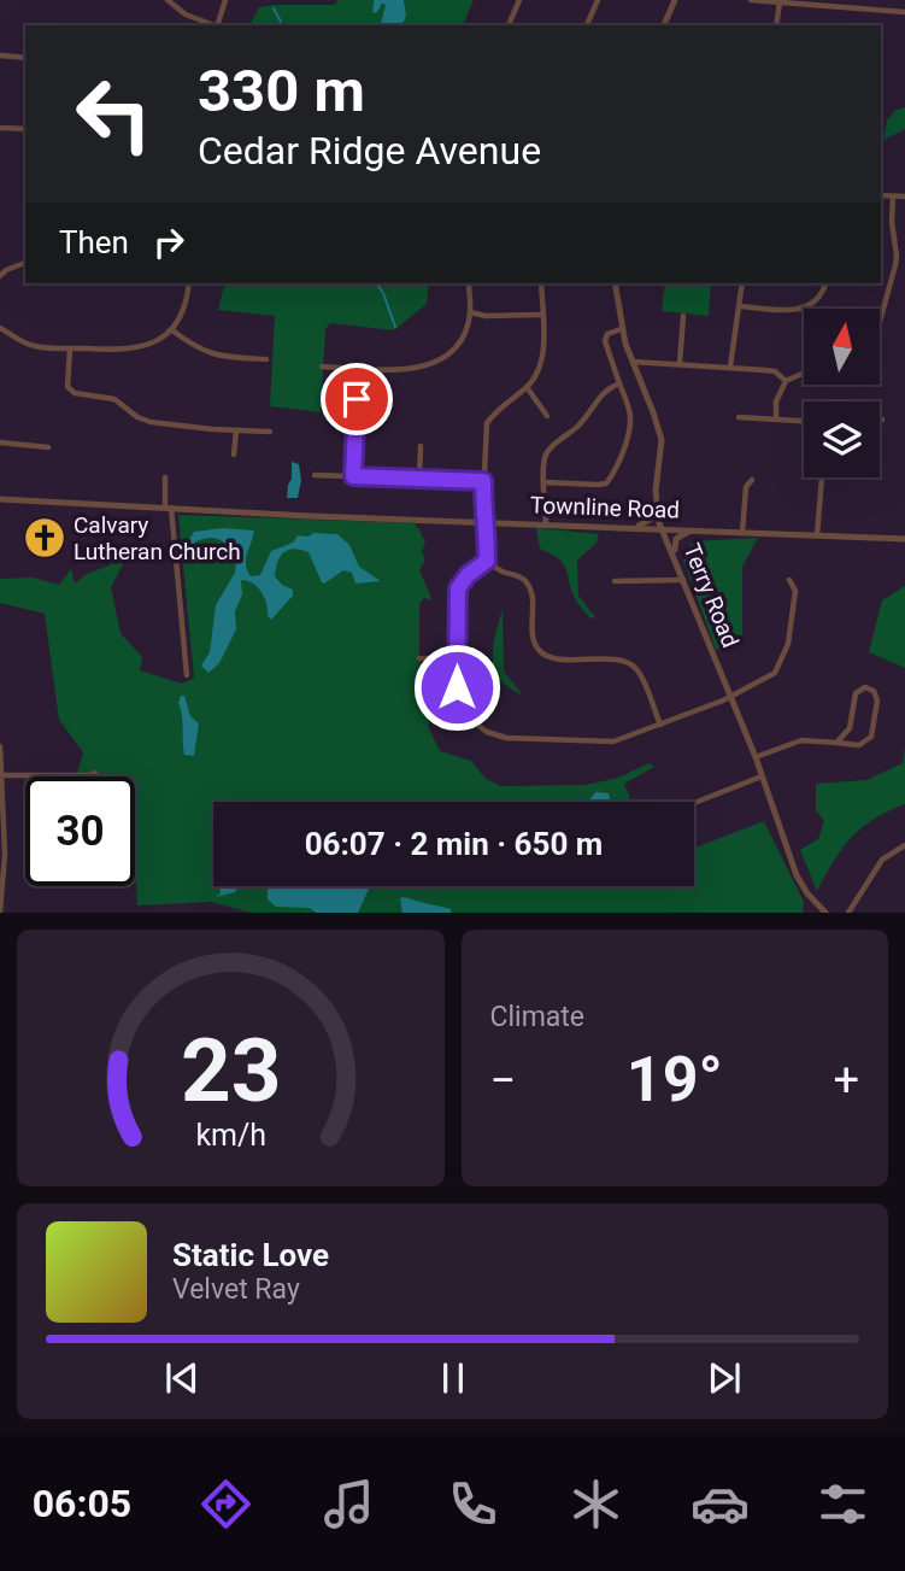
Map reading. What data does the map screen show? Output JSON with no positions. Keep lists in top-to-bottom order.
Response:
{
  "streets": {
    "street": ["Townline Road", "Terry Road"]
  },
  "crossings": [
    ["Townline Road", "Terry Road"]
  ],
  "places": {
    "church": ["Calvary Lutheran Church"]
  },
  "north": "top",
  "page": {
    "turn": ["330 m", "Cedar Ridge Avenue"],
    "then": "Then",
    "limit": "30",
    "trip": "06:07 · 2 min · 650 m",
    "tile": "Climate",
    "heat": ["−", "19°", "+"],
    "song": ["Static Love", "Velvet Ray"],
    "tabs": "06:05",
    "gauge": ["23", "km/h"]
  }
}
